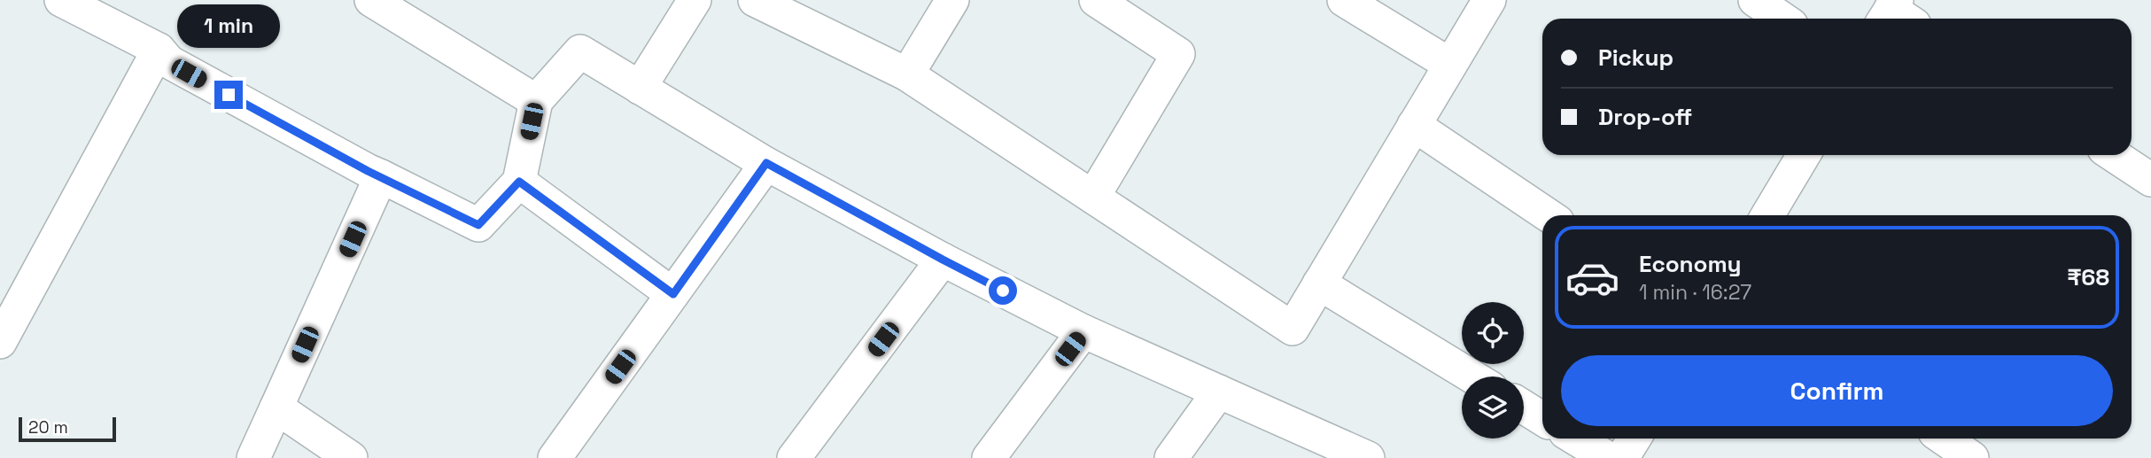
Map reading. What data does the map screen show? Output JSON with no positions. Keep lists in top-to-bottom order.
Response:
{
  "scale_bar": "20 m",
  "page": {
    "bubble": "1 min",
    "banner": ["Pickup", "Drop-off"],
    "list": [
      {
        "name": "Economy",
        "note": "1 min · 16:27",
        "value": "₹68"
      }
    ],
    "buttons": "Confirm",
    "scale": "20 m"
  }
}
